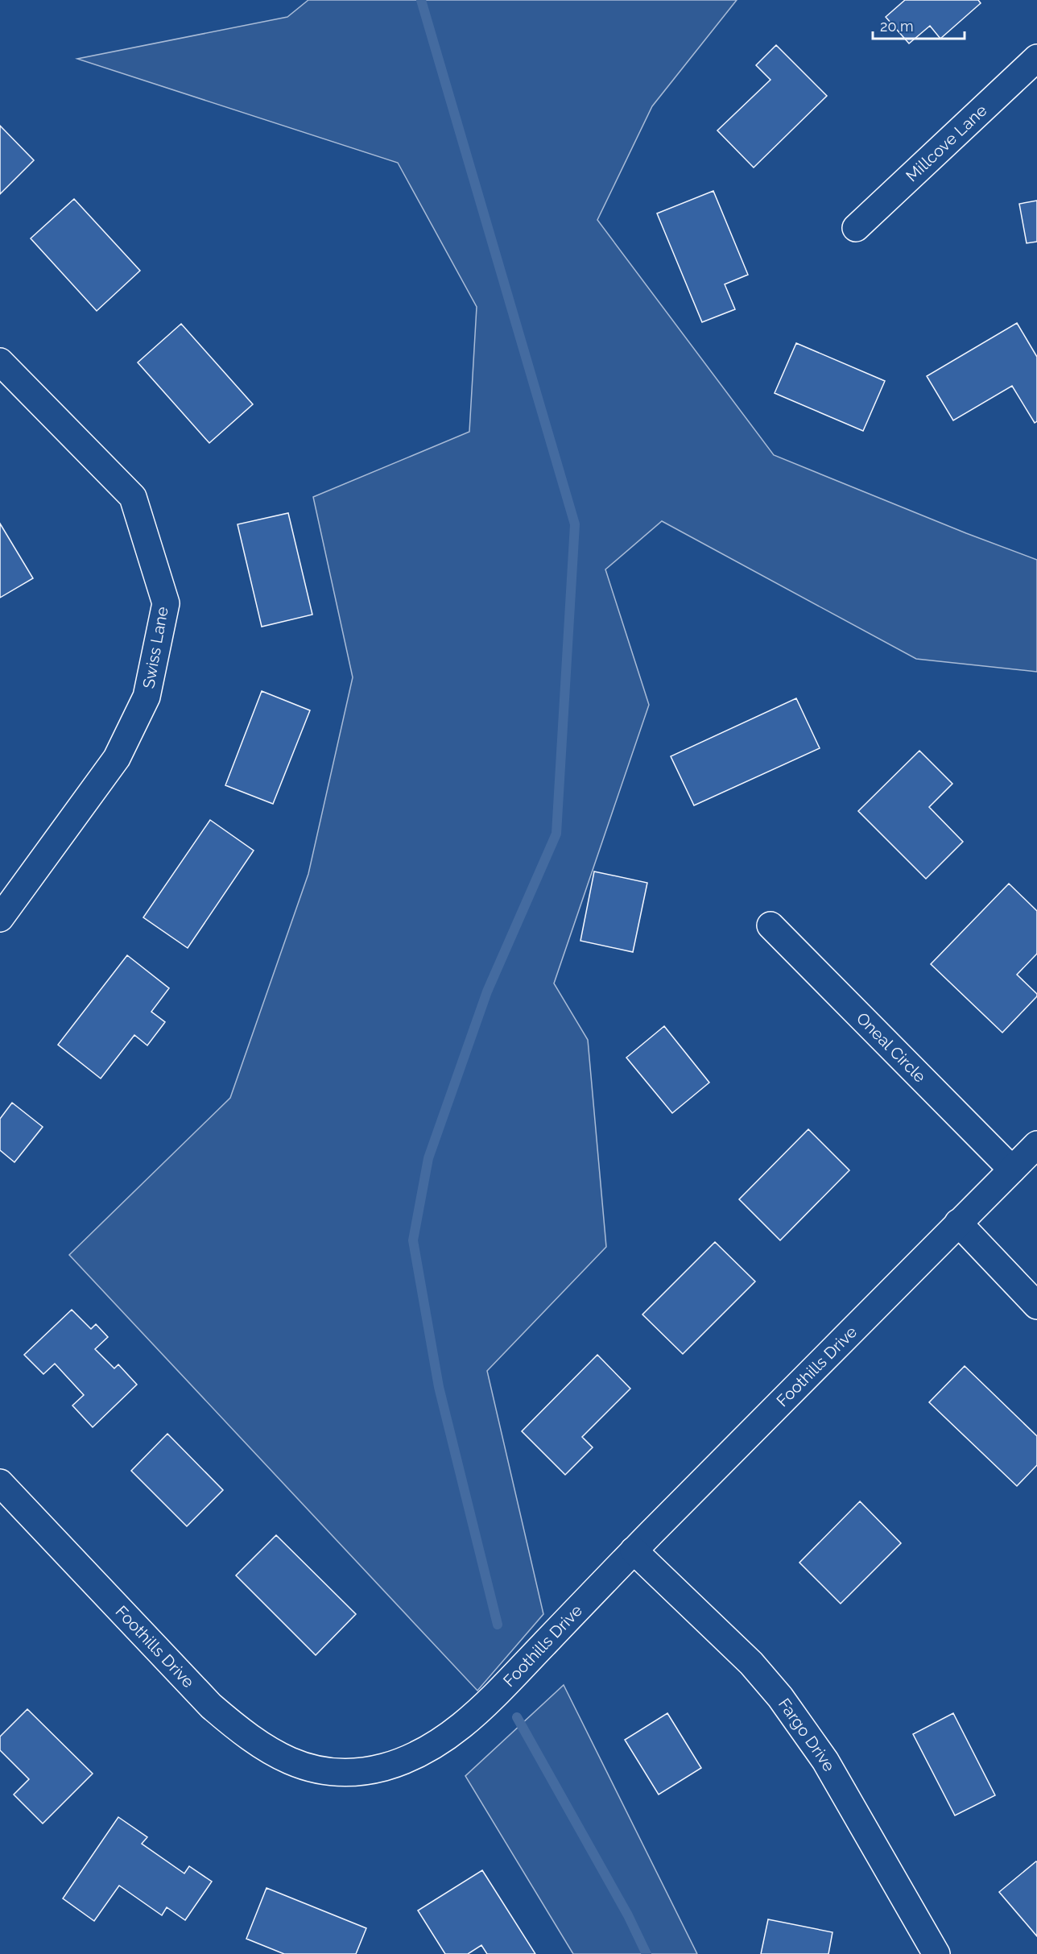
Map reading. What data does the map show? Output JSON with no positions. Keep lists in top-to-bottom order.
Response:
{
  "streets": {
    "street": [
      "Millcove Lane",
      "Swiss Lane",
      "Oneal Circle",
      "Foothills Drive",
      "Fargo Drive"
    ]
  },
  "crossings": [
    ["Oneal Circle", "Foothills Drive"],
    ["Foothills Drive", "Fargo Drive"]
  ],
  "scale_bar": "20 m"
}
